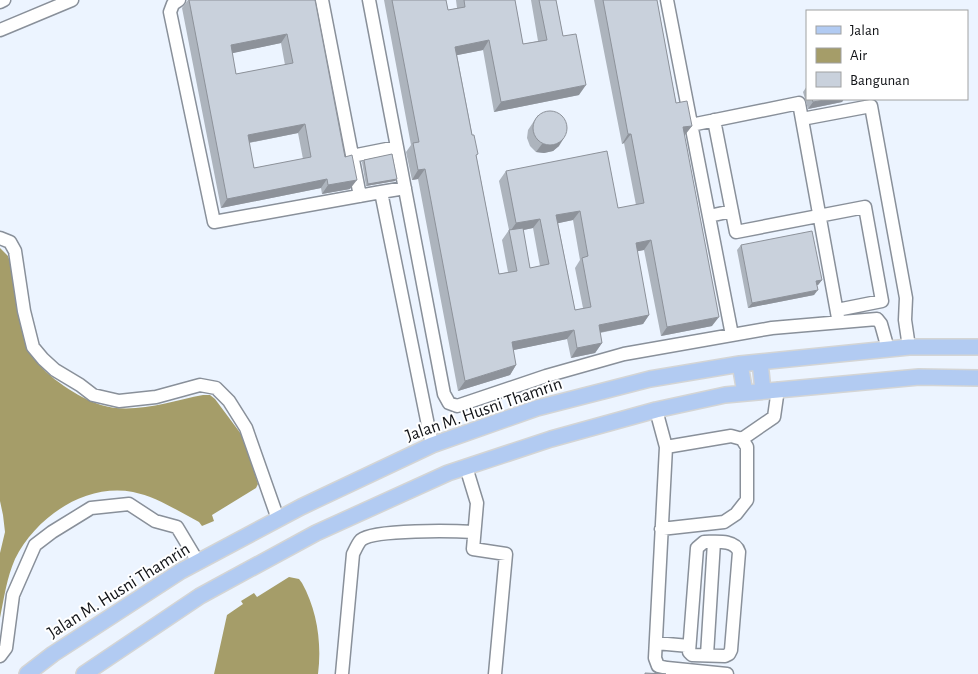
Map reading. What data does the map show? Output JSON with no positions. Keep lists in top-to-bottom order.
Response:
{
  "streets": {
    "main road": ["Jalan M. Husni Thamrin"]
  },
  "legend": ["Jalan", "Air", "Bangunan"]
}
